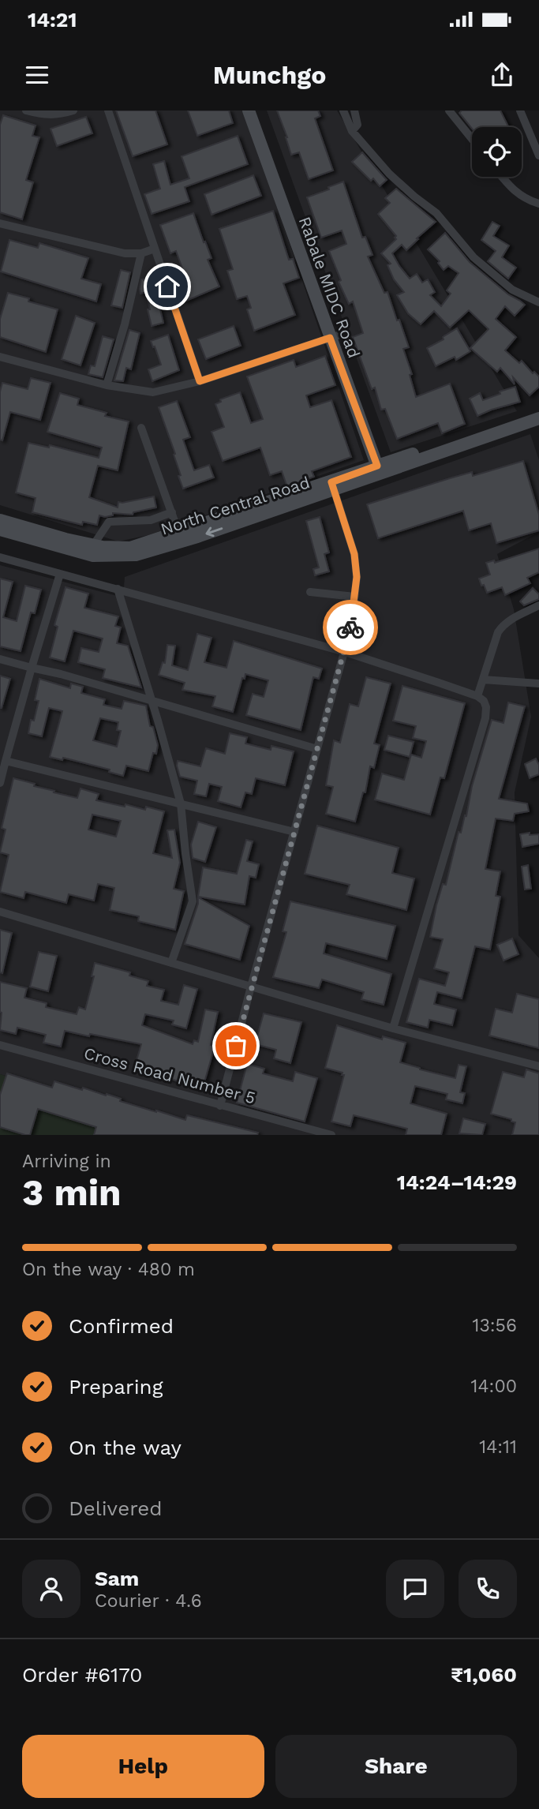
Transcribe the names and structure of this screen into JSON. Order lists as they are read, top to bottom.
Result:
{
  "streets": {
    "main road": ["Rabale MIDC Road", "North Central Road"],
    "street": ["Cross Road Number 5"]
  },
  "crossings": [
    ["Rabale MIDC Road", "North Central Road"]
  ],
  "page": {
    "status": "14:21",
    "header": "Munchgo",
    "heading": ["3 min", "Arriving in", "14:24–14:29"],
    "panel": [
      "Sam",
      "Courier · 4.6",
      "Order #6170",
      "₹1,060"
    ],
    "bar": "On the way · 480 m",
    "list": [
      ["Confirmed", "13:56"],
      ["Preparing", "14:00"],
      ["On the way", "14:11"],
      "Delivered"
    ],
    "buttons": ["Help", "Share"]
  }
}
